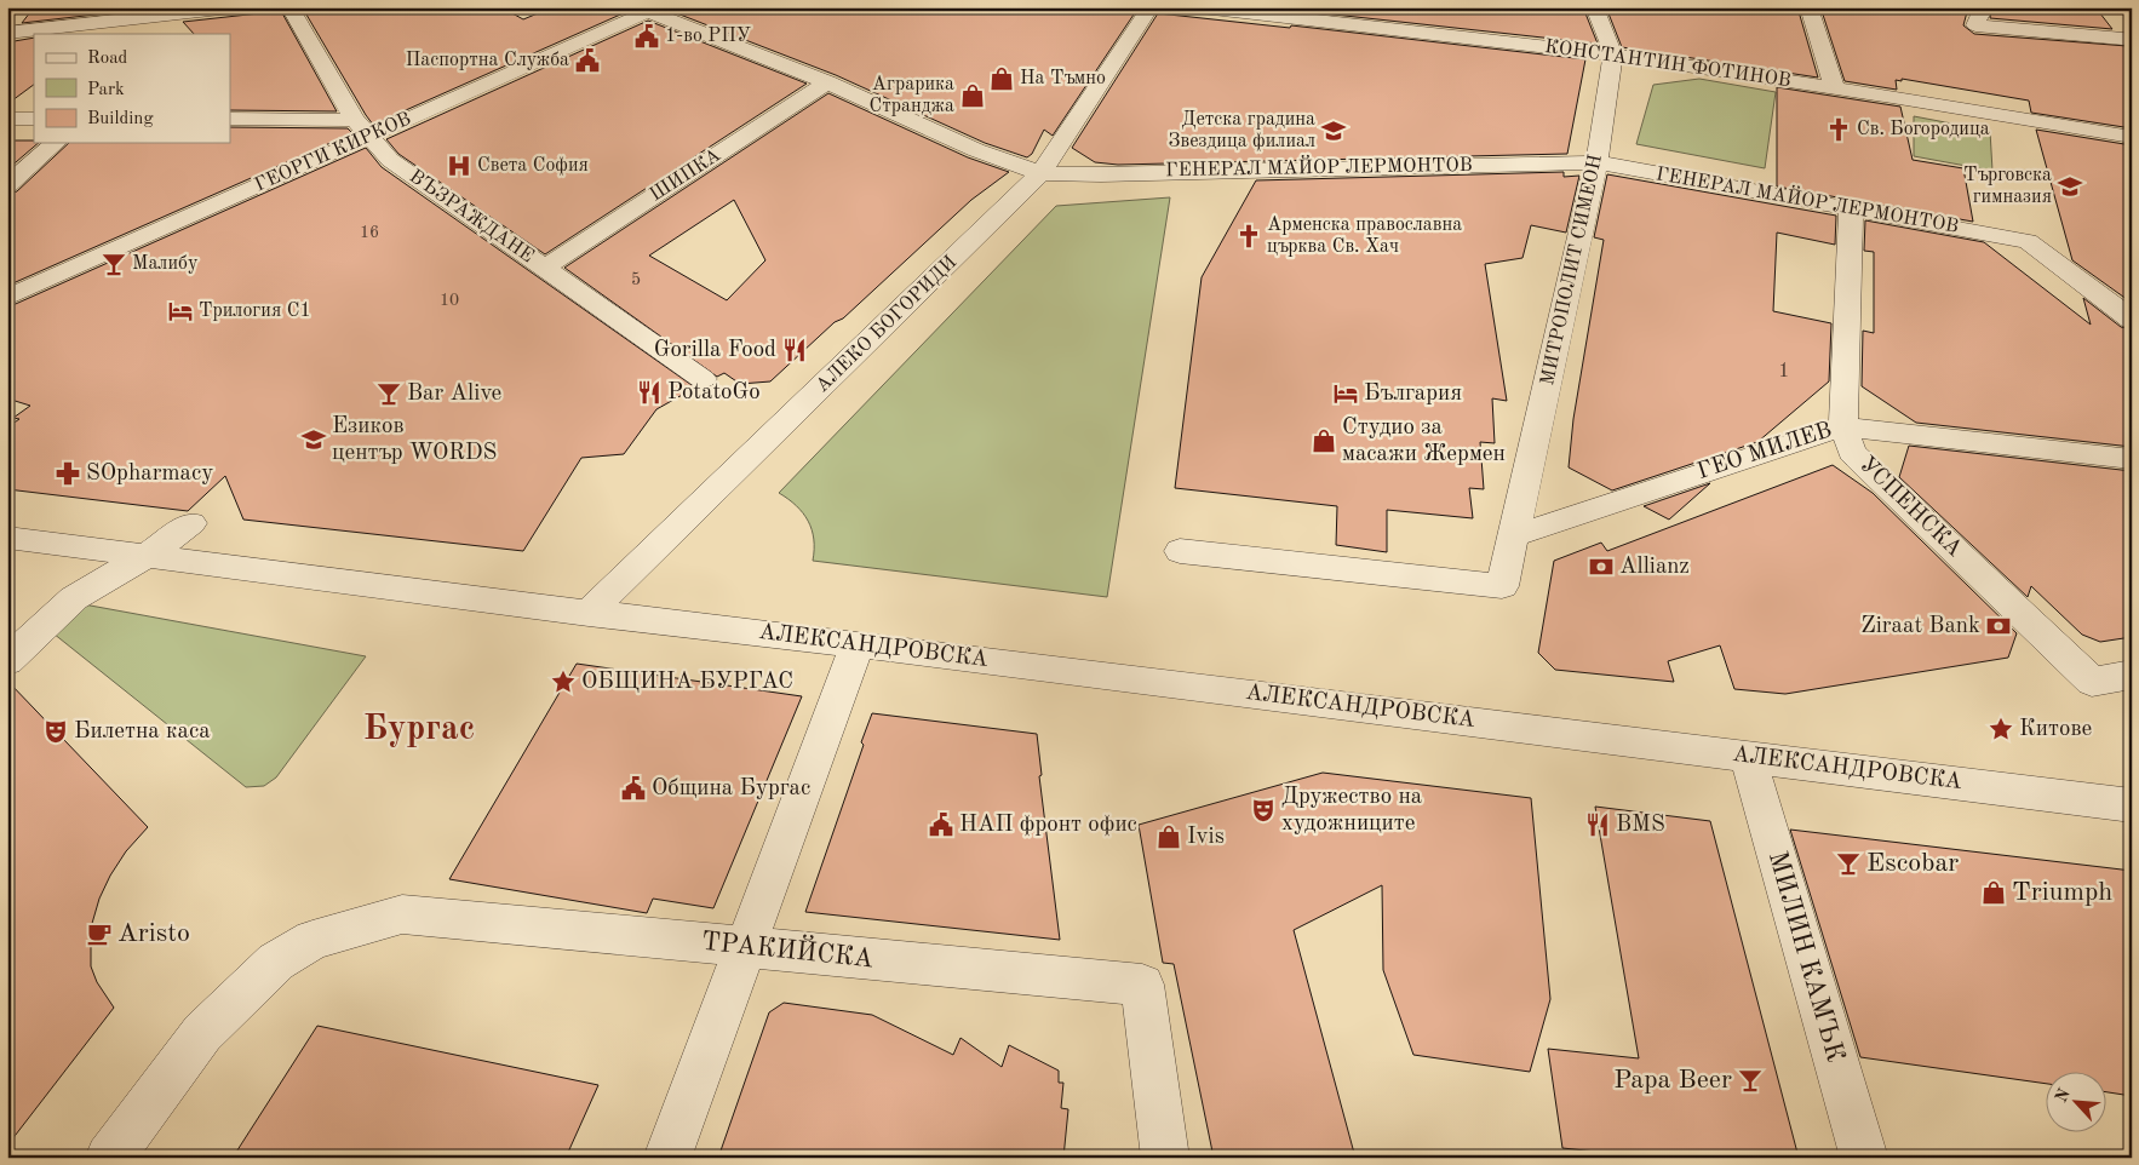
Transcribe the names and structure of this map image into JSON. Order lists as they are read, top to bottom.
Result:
{
  "streets": {
    "street": [
      "КОНСТАНТИН ФОТИНОВ",
      "ГЕОРГИ КИРКОВ",
      "ГЕНЕРАЛ МАЙОР ЛЕРМОНТОВ",
      "ШИПКА",
      "ВЪЗРАЖДАНЕ",
      "МИТРОПОЛИТ СИМЕОН",
      "АЛЕКО БОГОРИДИ",
      "ГЕО МИЛЕВ",
      "УСПЕНСКА",
      "АЛЕКСАНДРОВСКА",
      "ТРАКИЙСКА",
      "МИЛИН КАМЪК"
    ]
  },
  "crossings": [
    ["КОНСТАНТИН ФОТИНОВ", "МИТРОПОЛИТ СИМЕОН"],
    ["ГЕОРГИ КИРКОВ", "ГЕНЕРАЛ МАЙОР ЛЕРМОНТОВ"],
    ["ГЕОРГИ КИРКОВ", "ВЪЗРАЖДАНЕ"],
    ["ГЕНЕРАЛ МАЙОР ЛЕРМОНТОВ", "ШИПКА"],
    ["ГЕНЕРАЛ МАЙОР ЛЕРМОНТОВ", "МИТРОПОЛИТ СИМЕОН"],
    ["ГЕНЕРАЛ МАЙОР ЛЕРМОНТОВ", "АЛЕКО БОГОРИДИ"],
    ["ГЕНЕРАЛ МАЙОР ЛЕРМОНТОВ", "УСПЕНСКА"],
    ["ШИПКА", "ВЪЗРАЖДАНЕ"],
    ["МИТРОПОЛИТ СИМЕОН", "ГЕО МИЛЕВ"],
    ["АЛЕКО БОГОРИДИ", "АЛЕКСАНДРОВСКА"],
    ["ГЕО МИЛЕВ", "УСПЕНСКА"],
    ["АЛЕКСАНДРОВСКА", "МИЛИН КАМЪК"]
  ],
  "districts": ["Бургас"],
  "places": {
    "public building": [
      "1-во РПУ",
      "Паспортна Служба",
      "Община Бургас",
      "НАП фронт офис"
    ],
    "shop": [
      "На Тъмно",
      "Аграрика Странджа",
      "Студио за масажи Жермен",
      "Ivis",
      "Triumph"
    ],
    "church": ["Св. Богородица", "Арменска православна църква Св. Хач"],
    "school or university": ["Детска градина Звездица филиал", "Търговска гимназия", "Езиков център WORDS"],
    "hospital": ["Света София"],
    "bar": [
      "Малибу",
      "Bar Alive",
      "Escobar",
      "Papa Beer"
    ],
    "hotel": ["Трилогия С1", "България"],
    "restaurant": ["Gorilla Food", "PotatoGo", "BMS"],
    "pharmacy": ["SOpharmacy"],
    "bank": ["Allianz", "Ziraat Bank"],
    "place": ["ОБЩИНА БУРГАС", "Китове"],
    "theatre": ["Билетна каса", "Дружество на художниците"],
    "cafe": ["Aristo"]
  },
  "house_numbers": [
    "16",
    "5",
    "10",
    "1"
  ],
  "legend": ["Road", "Park", "Building"],
  "north": "top left"
}
